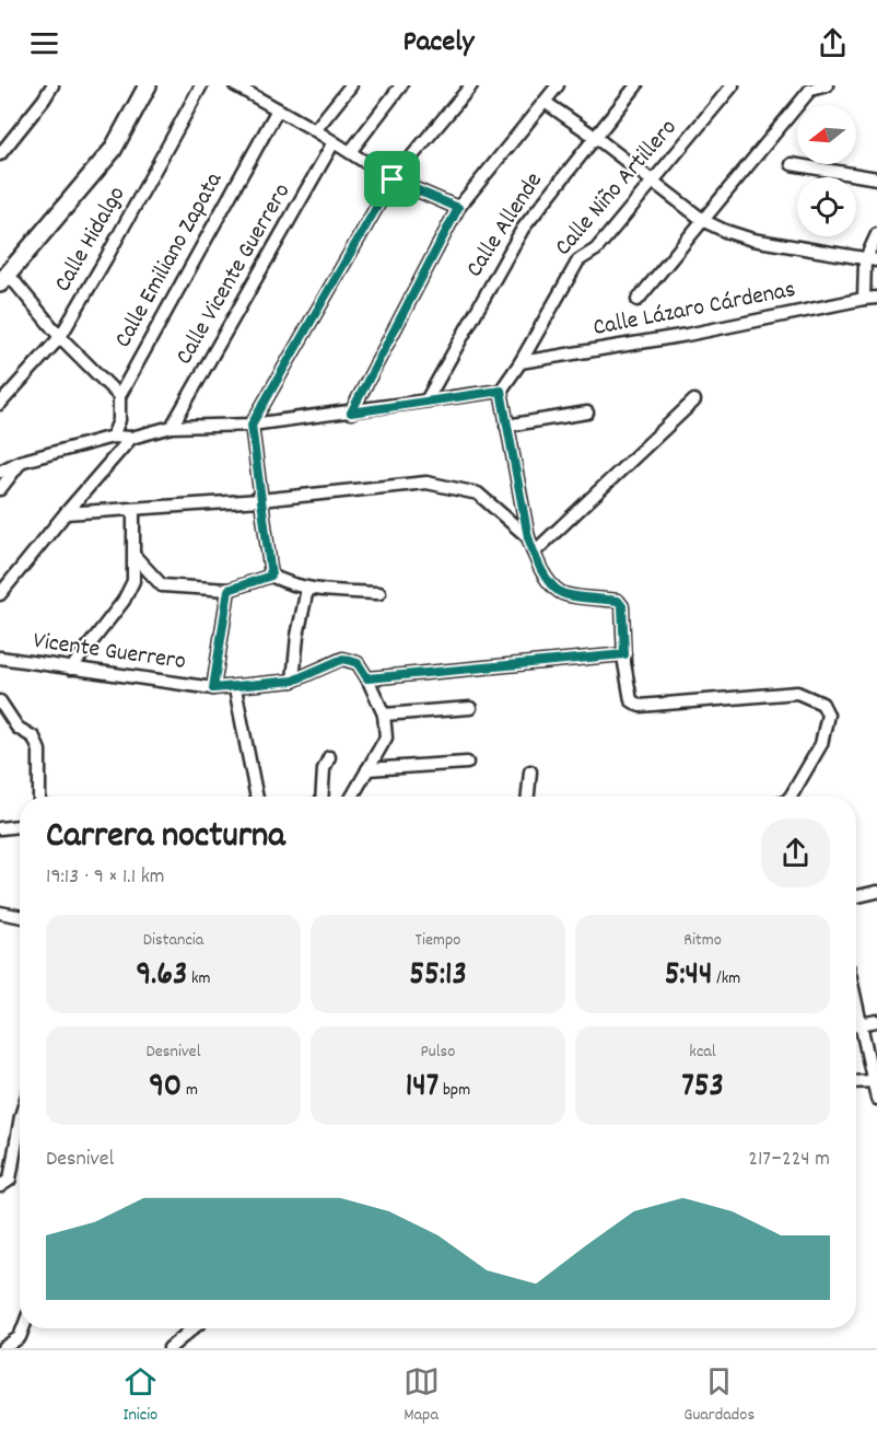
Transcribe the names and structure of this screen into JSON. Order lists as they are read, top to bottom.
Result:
{
  "streets": {
    "street": [
      "Calle Niño Artillero",
      "Calle Allende",
      "Calle Hidalgo",
      "Calle Emiliano Zapata",
      "Calle Vicente Guerrero",
      "Calle Lázaro Cárdenas",
      "Vicente Guerrero"
    ]
  },
  "crossings": [
    ["Calle Niño Artillero", "Calle Lázaro Cárdenas"]
  ],
  "north": "left",
  "page": {
    "header": "Pacely",
    "heading": ["Carrera nocturna", "19:13 · 9 × 1.1 km"],
    "stats": [
      ["Distancia", "9.63 km"],
      ["Tiempo", "55:13"],
      ["Ritmo", "5:44 /km"],
      ["Desnivel", "90 m"],
      ["Pulso", "147 bpm"],
      ["kcal", "753"]
    ],
    "chart": ["Desnivel", "217–224 m"],
    "tabs": ["Inicio", "Mapa", "Guardados"]
  }
}
